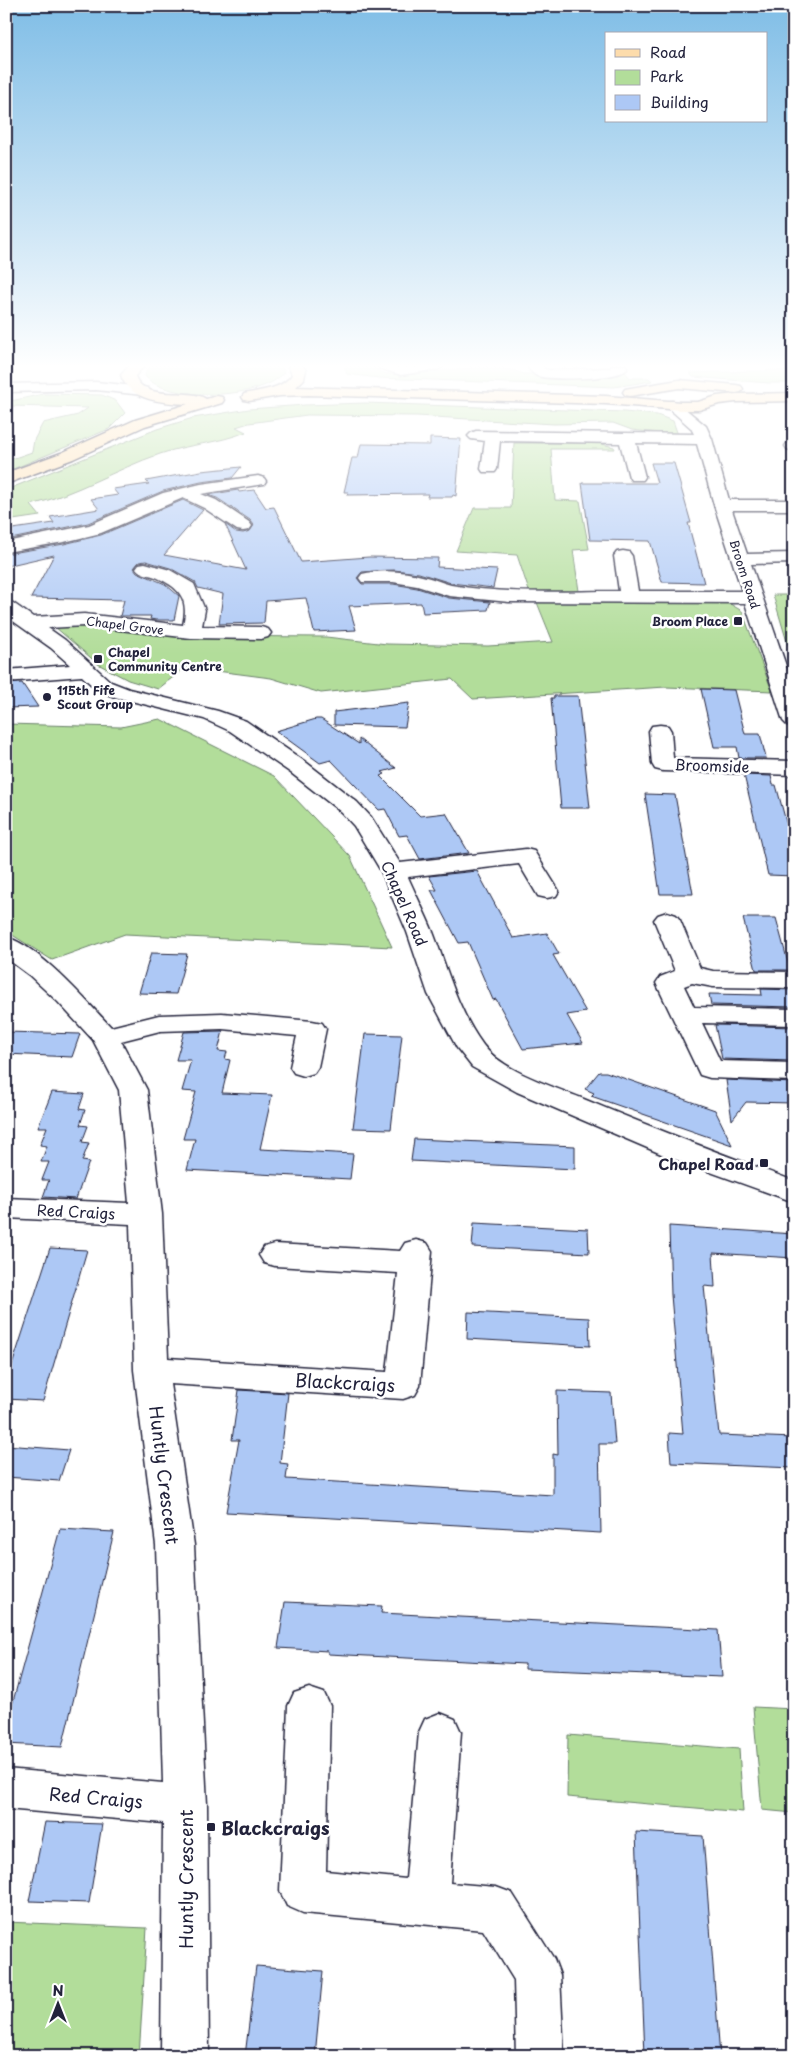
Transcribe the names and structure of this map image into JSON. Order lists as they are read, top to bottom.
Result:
{
  "streets": {
    "street": [
      "Broom Road",
      "Chapel Grove",
      "Broomside",
      "Chapel Road",
      "Red Craigs",
      "Blackcraigs",
      "Huntly Crescent"
    ]
  },
  "crossings": [
    ["Chapel Grove", "Chapel Road"],
    ["Red Craigs", "Huntly Crescent"],
    ["Blackcraigs", "Huntly Crescent"]
  ],
  "places": {
    "transit": [
      "Broom Place",
      "Chapel Community Centre",
      "Chapel Road",
      "Blackcraigs"
    ],
    "other": ["115th Fife Scout Group"]
  },
  "legend": ["Road", "Park", "Building"],
  "north": "top"
}
